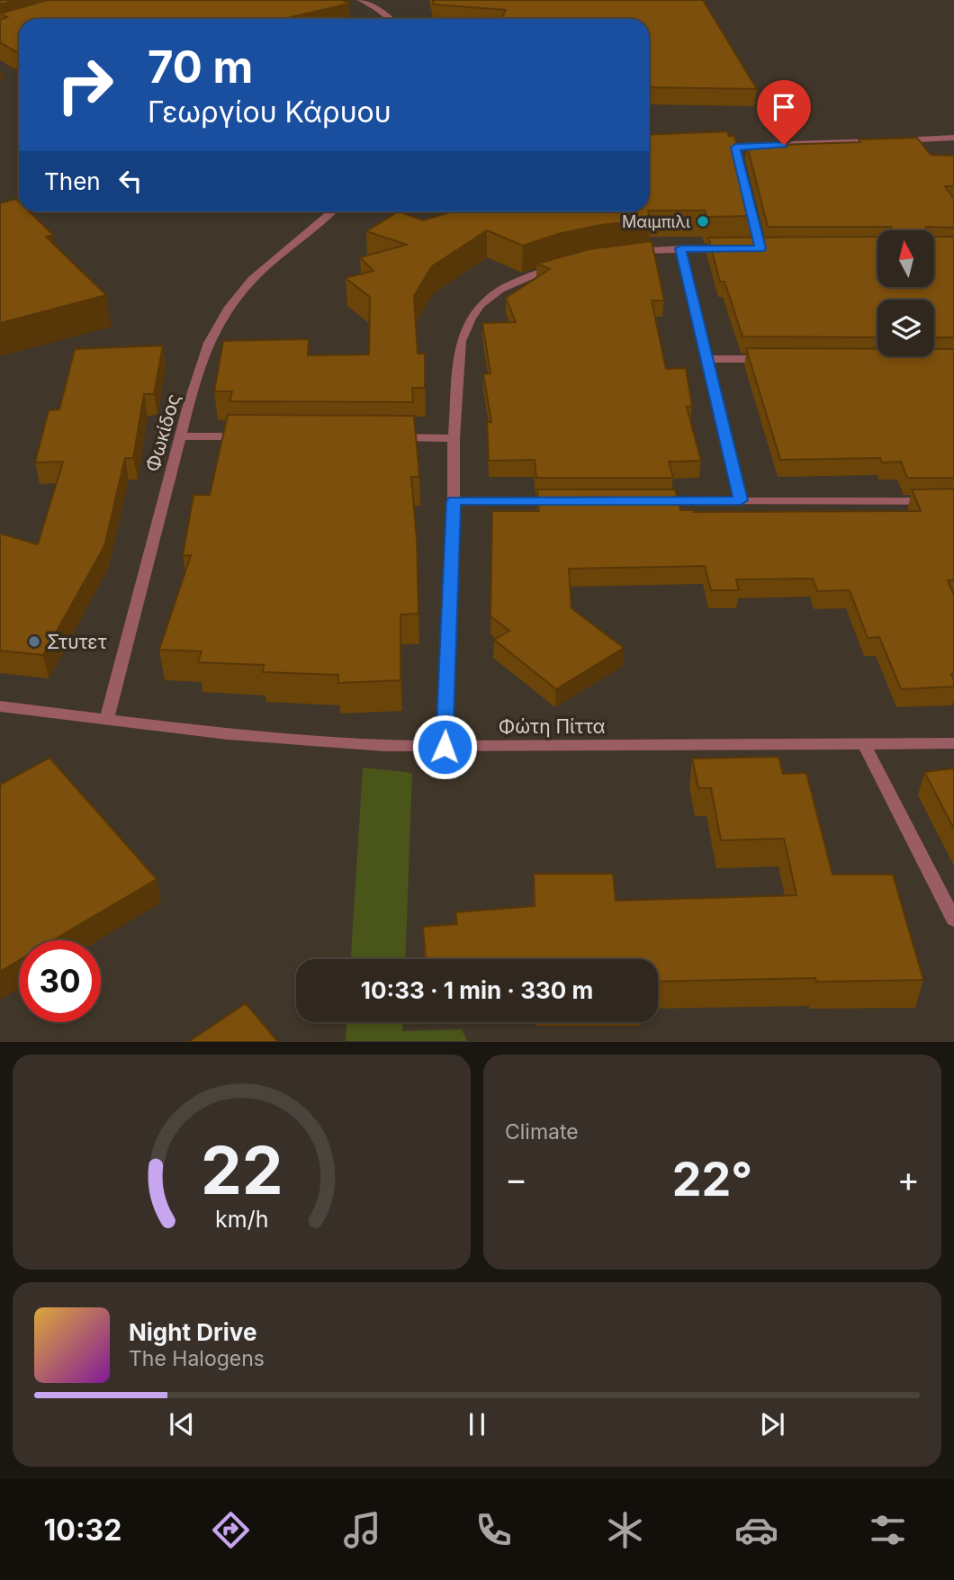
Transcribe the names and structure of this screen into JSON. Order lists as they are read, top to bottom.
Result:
{
  "streets": {
    "street": ["Φωκίδος", "Φώτη Πίττα"]
  },
  "crossings": [
    ["Φωκίδος", "Φώτη Πίττα"]
  ],
  "places": ["Μαιμπιλι", "Στυτετ"],
  "north": "top",
  "page": {
    "turn": ["70 m", "Γεωργίου Κάρυου"],
    "then": "Then",
    "limit": "30",
    "trip": "10:33 · 1 min · 330 m",
    "tile": "Climate",
    "heat": ["−", "22°", "+"],
    "song": ["Night Drive", "The Halogens"],
    "tabs": "10:32",
    "gauge": ["22", "km/h"]
  }
}
